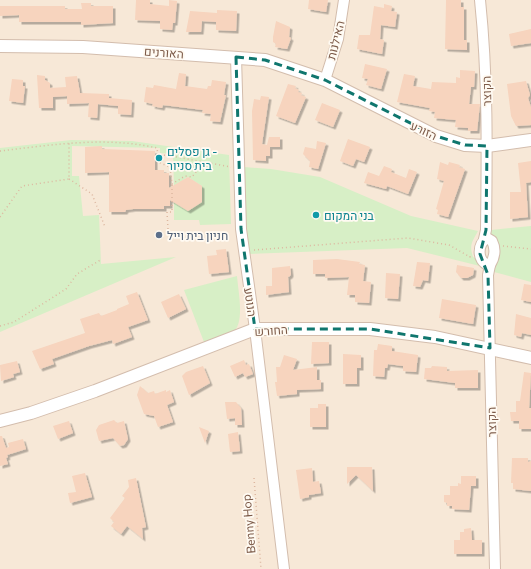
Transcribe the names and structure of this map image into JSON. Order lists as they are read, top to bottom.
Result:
{
  "streets": {
    "street": [
      "האילנות",
      "האורנים",
      "הקוצר",
      "הזורע",
      "הנוטע",
      "החורש"
    ],
    "path": ["Benny Hop"]
  },
  "crossings": [
    ["האילנות", "האורנים"],
    ["האילנות", "הזורע"],
    ["האורנים", "הזורע"],
    ["האורנים", "הנוטע"],
    ["הקוצר", "הזורע"],
    ["הקוצר", "החורש"],
    ["הנוטע", "החורש"]
  ],
  "places": ["גן פסלים - בית סניור", "בני המקום", "חניון בית וייל"]
}
